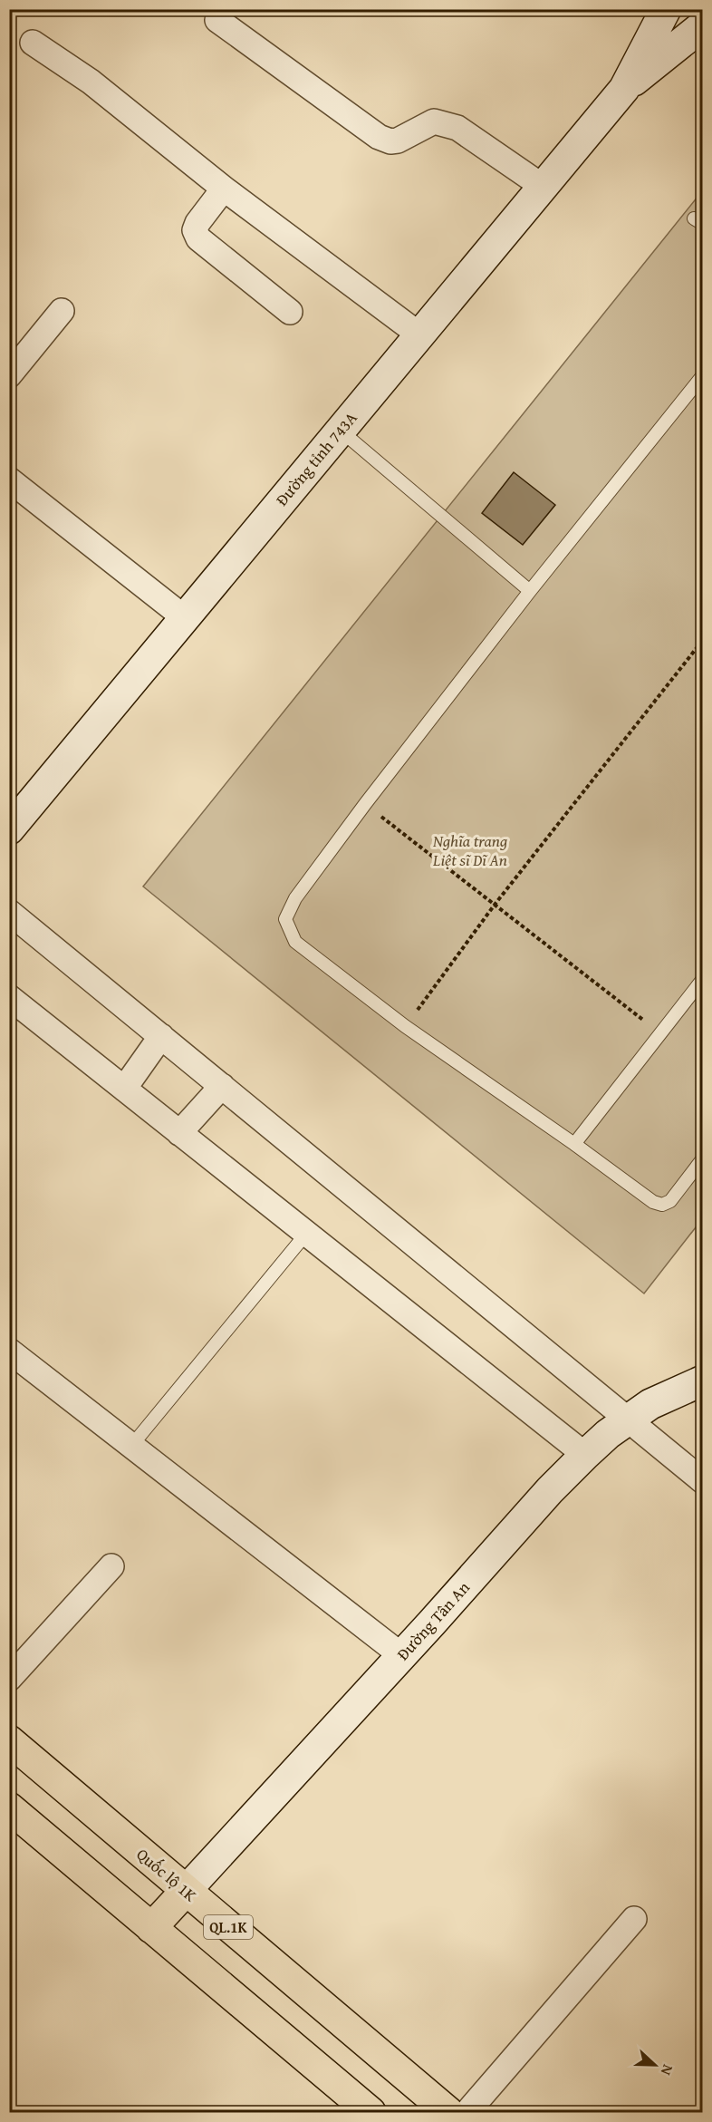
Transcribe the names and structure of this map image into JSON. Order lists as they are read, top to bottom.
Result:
{
  "streets": {
    "main road": [
      "Đường tỉnh 743A",
      "Đường Tân An",
      "Quốc lộ 1K",
      "QL.1K"
    ]
  },
  "crossings": [
    ["Đường Tân An", "Quốc lộ 1K"]
  ],
  "parks": ["Nghĩa trang Liệt sĩ Dĩ An"],
  "north": "right"
}
